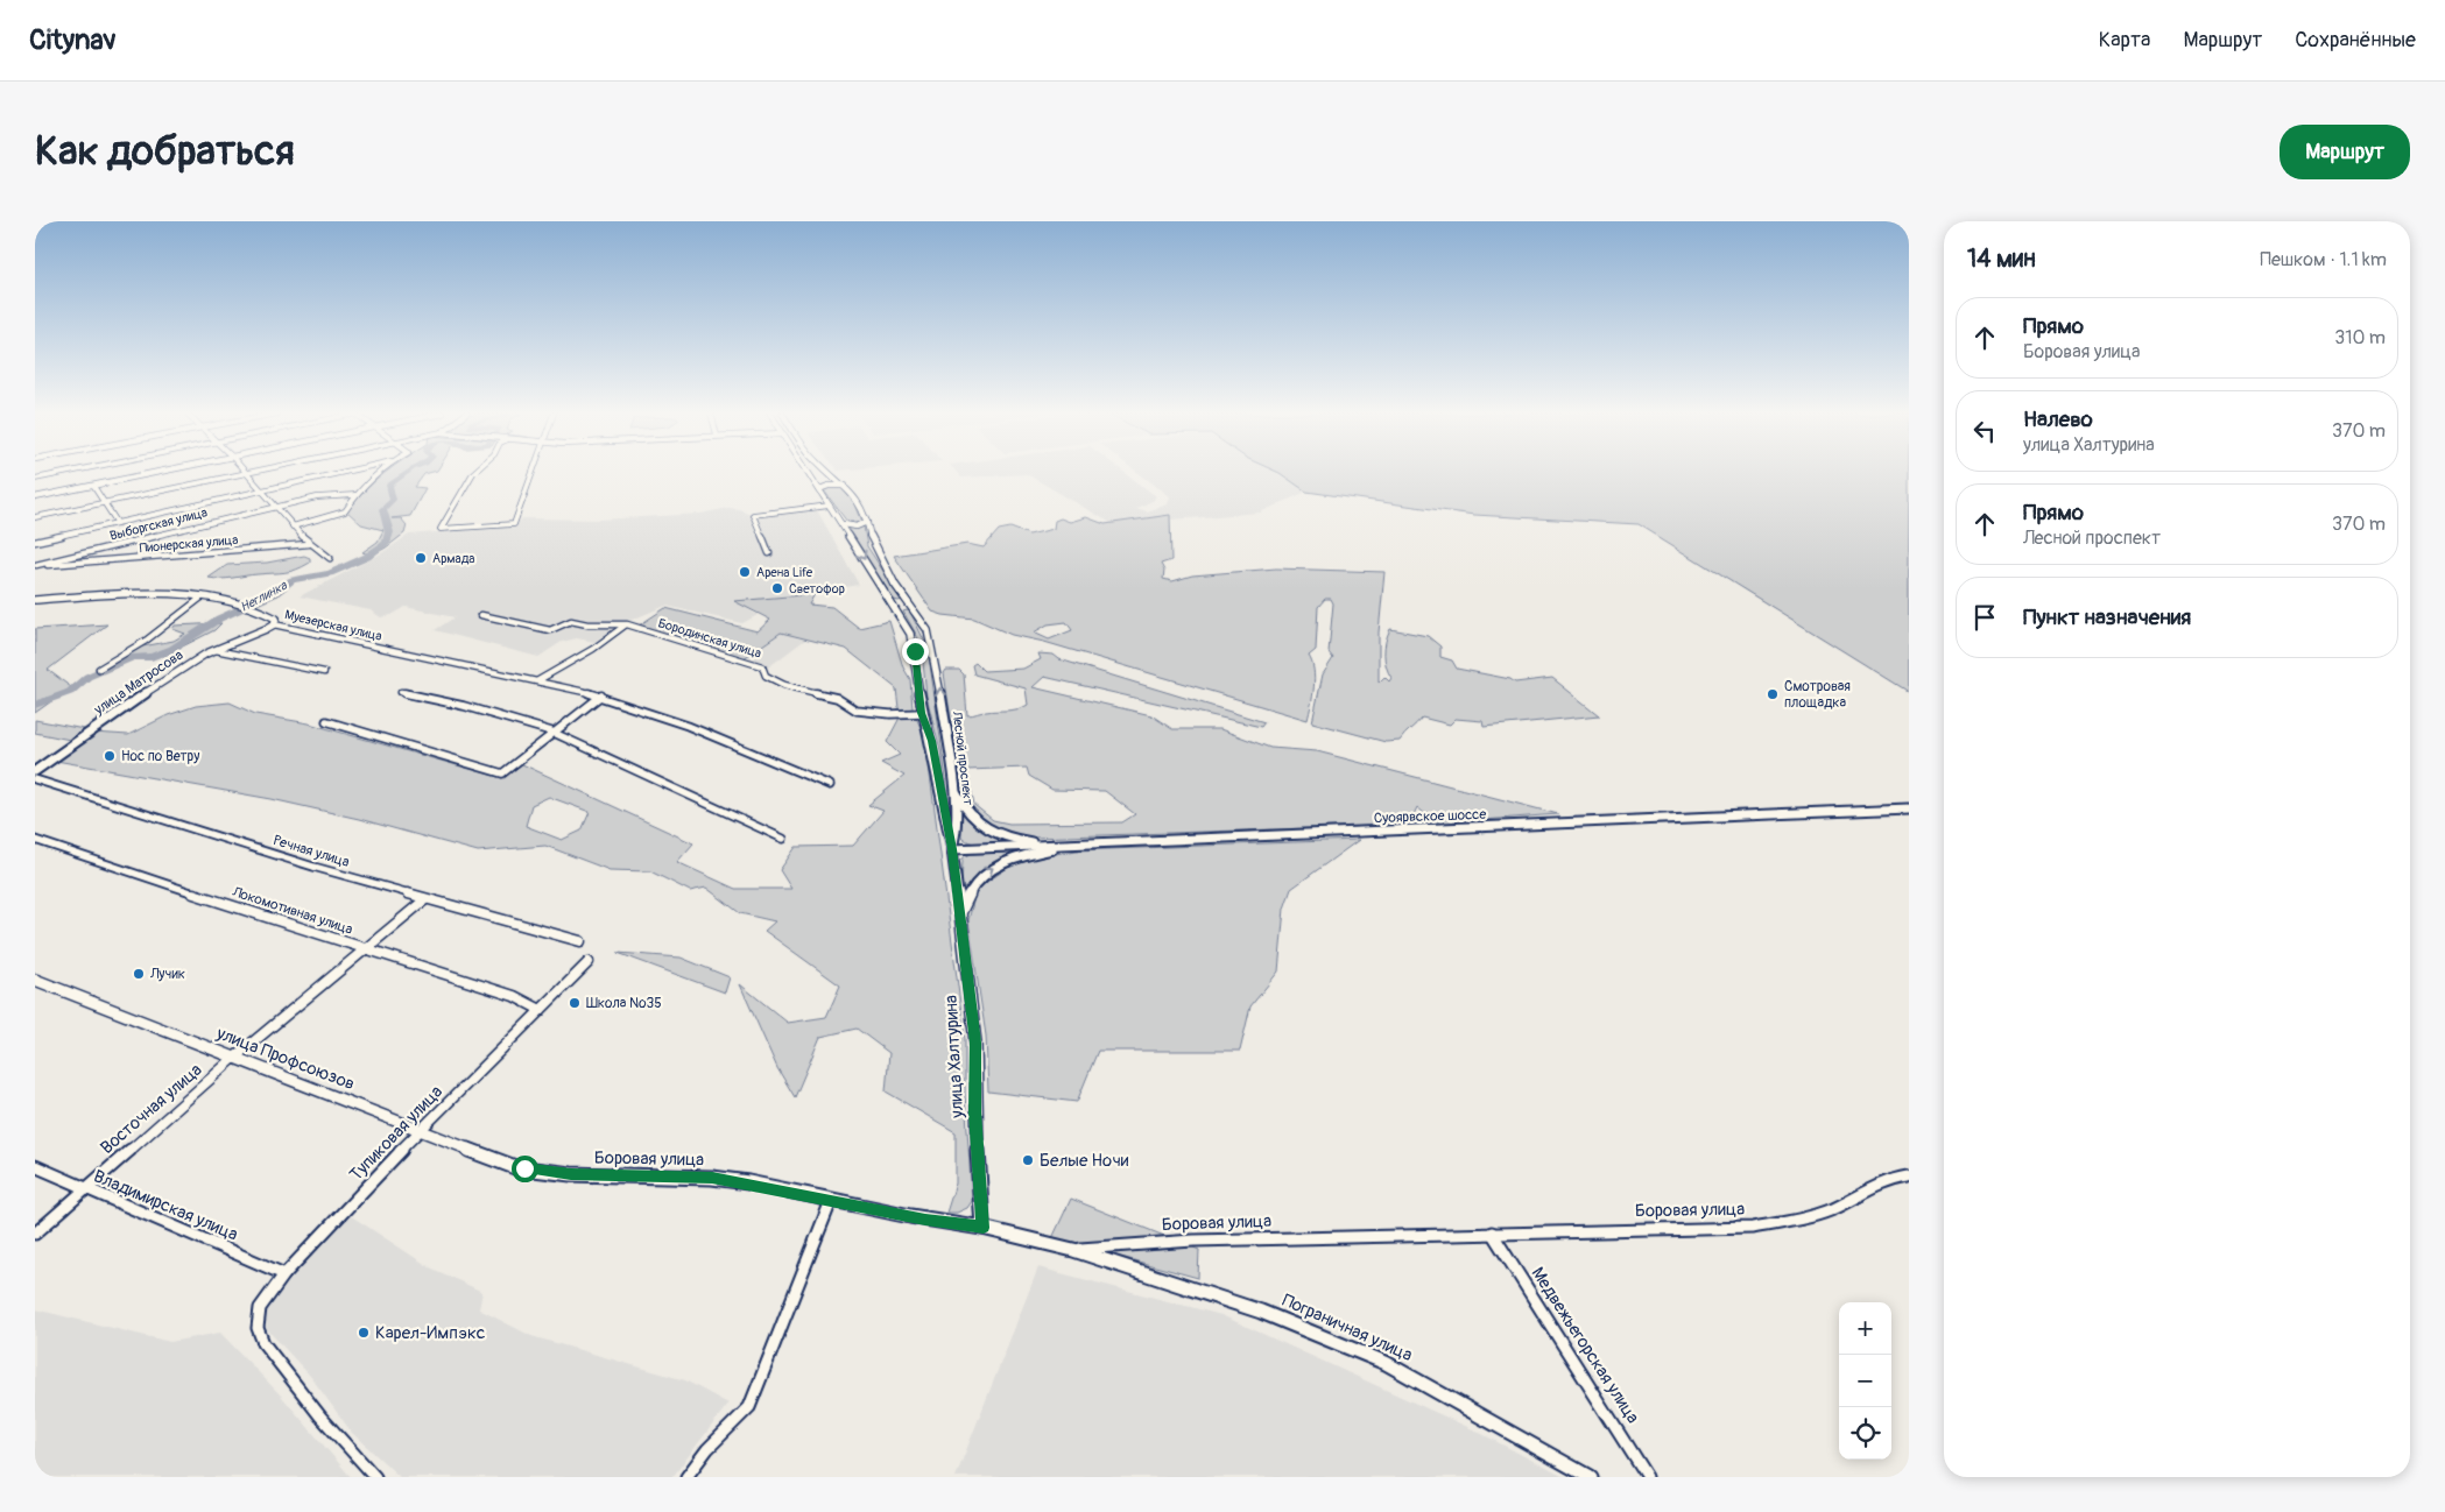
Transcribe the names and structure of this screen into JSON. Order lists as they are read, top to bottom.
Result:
{
  "streets": {
    "main road": [
      "Муезерская улица",
      "улица Матросова",
      "Лесной проспект",
      "Суоярвское шоссе",
      "улица Халтурина",
      "улица Профсоюзов",
      "Боровая улица",
      "Пограничная улица"
    ],
    "street": [
      "Выборгская улица",
      "Пионерская улица",
      "Бородинская улица",
      "Речная улица",
      "Локомотивная улица",
      "Восточная улица",
      "Тупиковая улица",
      "Владимирская улица",
      "Медвежьегорская улица"
    ]
  },
  "crossings": [
    ["Выборгская улица", "Пионерская улица"],
    ["Муезерская улица", "улица Матросова"],
    ["Бородинская улица", "Лесной проспект"],
    ["Лесной проспект", "Суоярвское шоссе"],
    ["Лесной проспект", "улица Халтурина"],
    ["Суоярвское шоссе", "улица Халтурина"],
    ["Речная улица", "Восточная улица"],
    ["Локомотивная улица", "Восточная улица"],
    ["Локомотивная улица", "Тупиковая улица"],
    ["улица Халтурина", "Боровая улица"],
    ["улица Профсоюзов", "Восточная улица"],
    ["улица Профсоюзов", "Тупиковая улица"],
    ["улица Профсоюзов", "Боровая улица"],
    ["Восточная улица", "Владимирская улица"],
    ["Тупиковая улица", "Владимирская улица"],
    ["Боровая улица", "Пограничная улица"],
    ["Боровая улица", "Медвежьегорская улица"]
  ],
  "water": ["Неглинка"],
  "places": [
    "Армада",
    "Арена Life",
    "Светофор",
    "Смотровая площадка",
    "Нос по Ветру",
    "Лучик",
    "Школа №35",
    "Белые Ночи",
    "Карел-Импэкс"
  ],
  "page": {
    "header": "Citynav",
    "nav": ["Карта", "Маршрут", "Сохранённые"],
    "buttons": "Маршрут",
    "title": "Как добраться",
    "heading": ["14 мин", "Пешком · 1.1 km"],
    "list": [
      ["Прямо", "Боровая улица", "310 m"],
      ["Налево", "улица Халтурина", "370 m"],
      ["Прямо", "Лесной проспект", "370 m"],
      "Пункт назначения"
    ],
    "map_buttons": ["+", "−"]
  }
}
